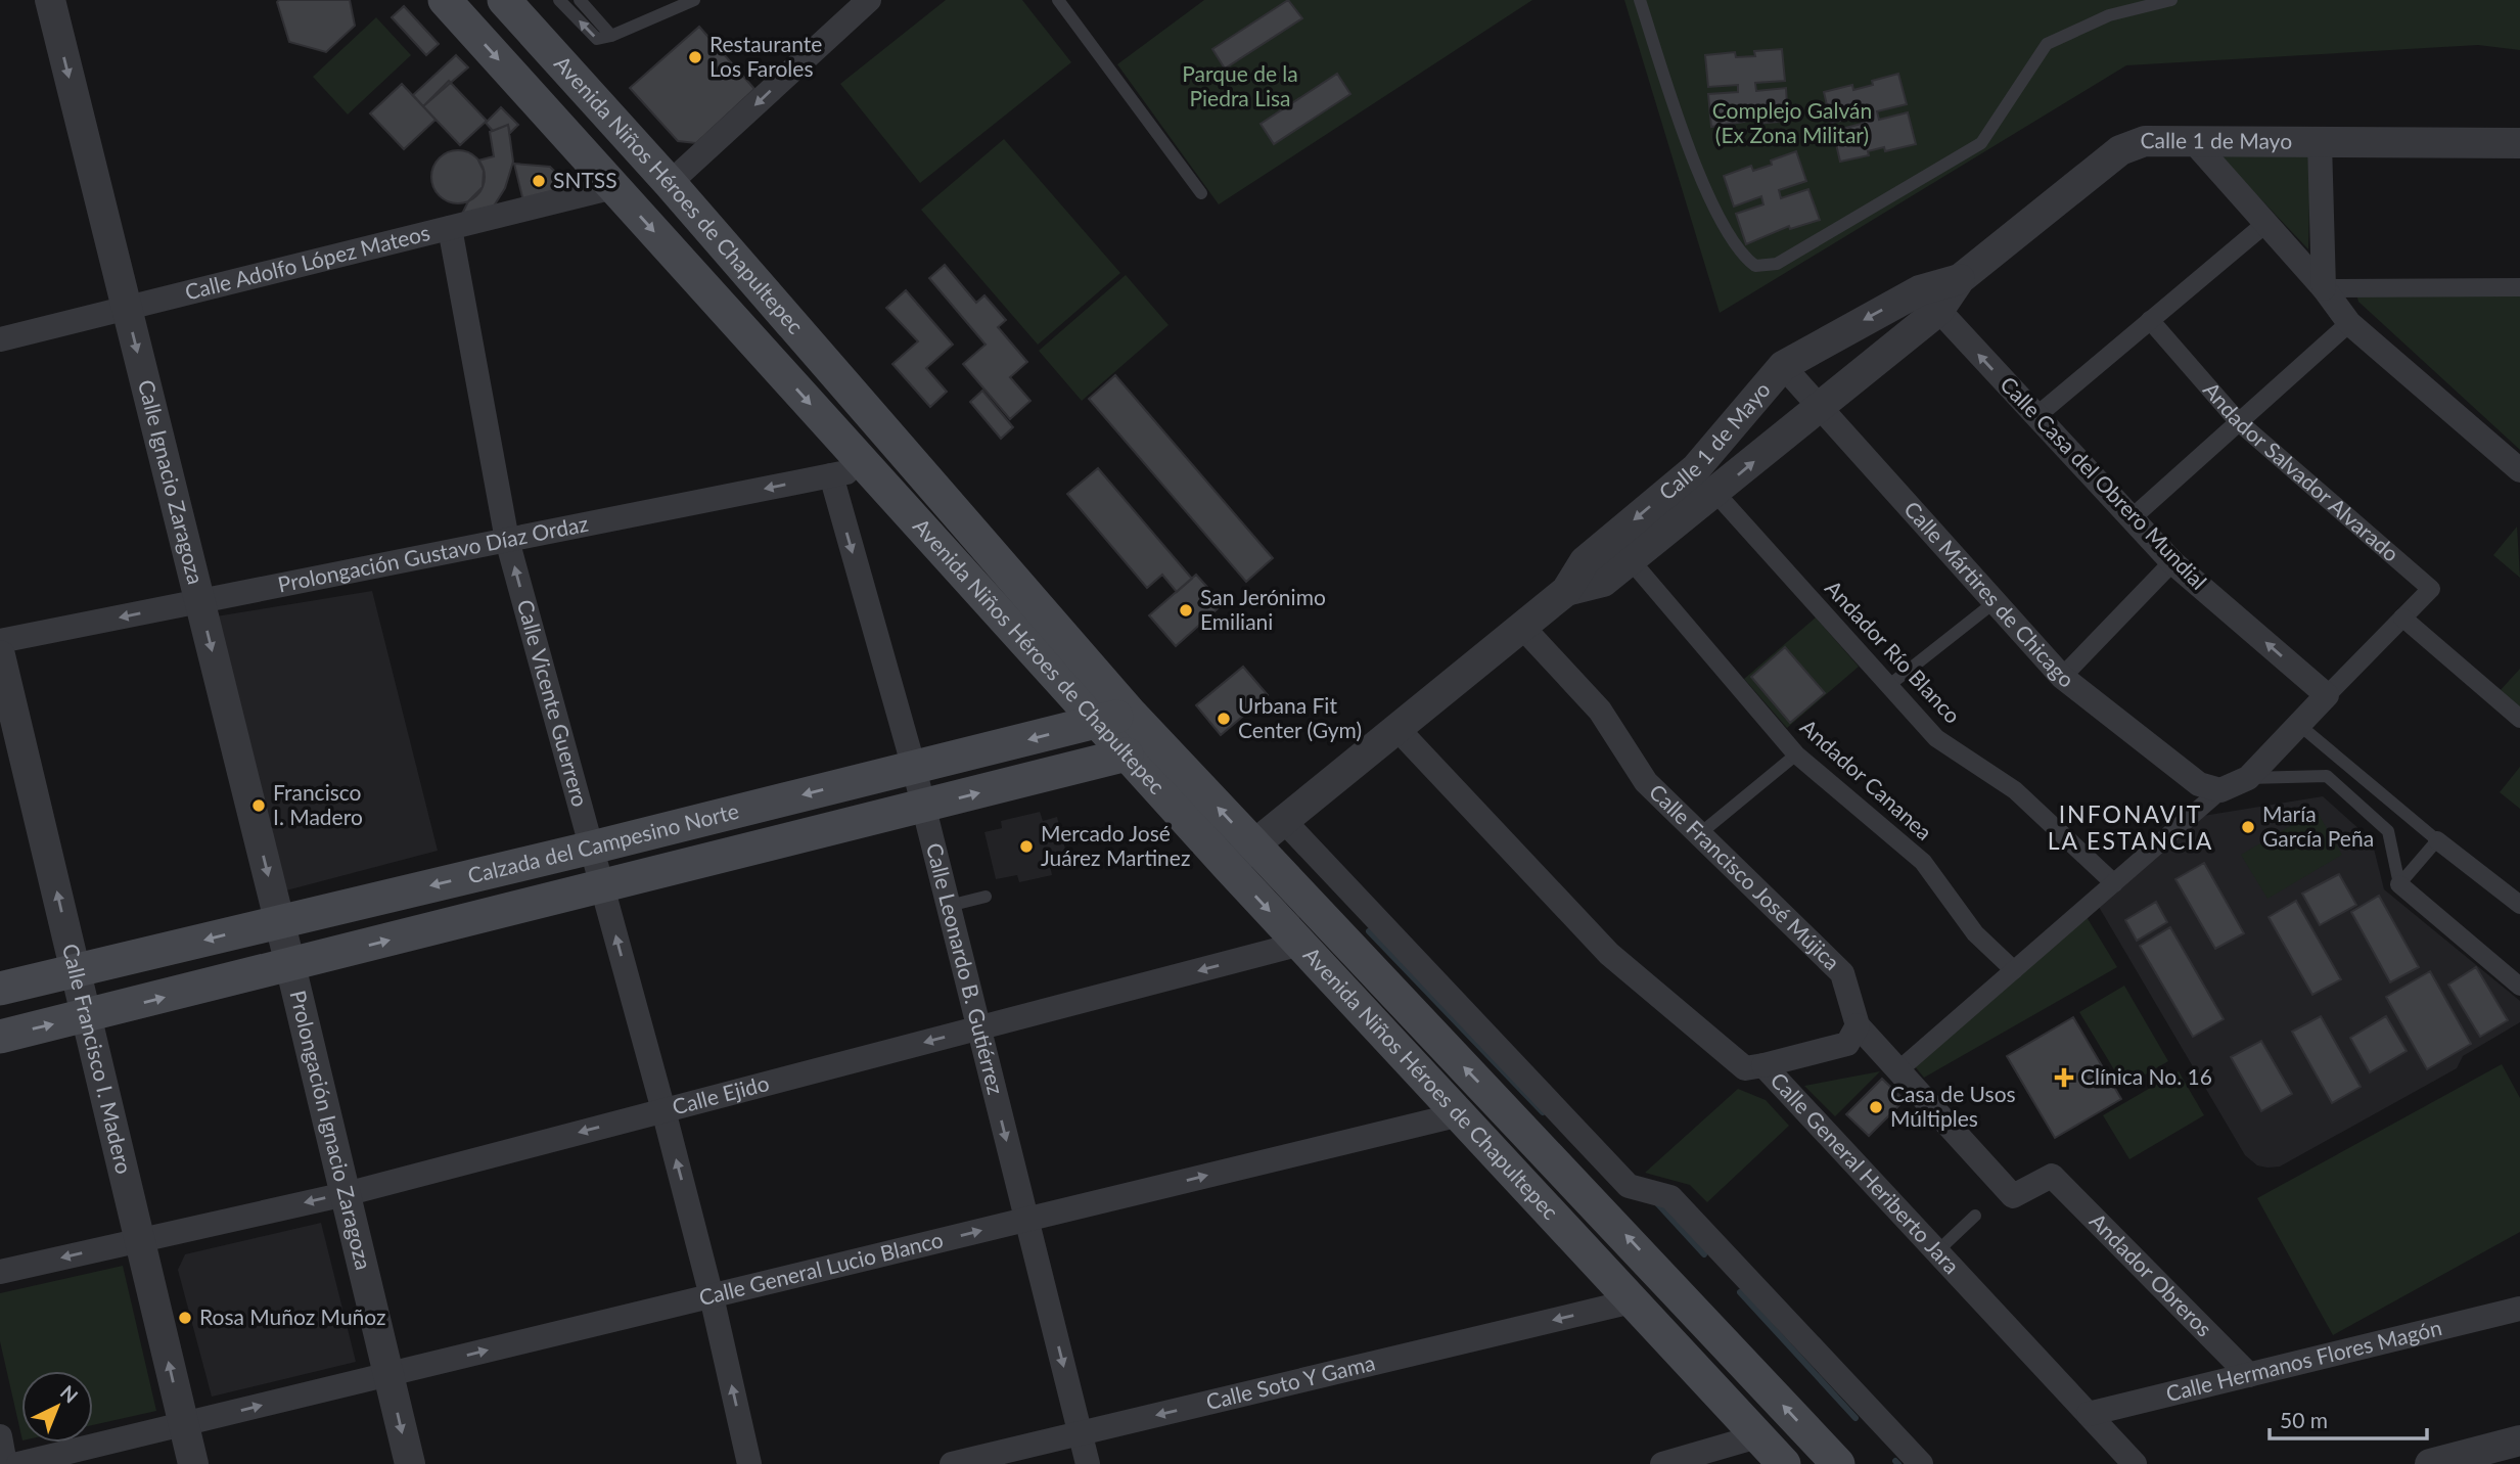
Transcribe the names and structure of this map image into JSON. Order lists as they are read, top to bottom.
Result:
{
  "streets": {
    "main road": ["Avenida Niños Héroes de Chapultepec", "Calzada del Campesino Norte"],
    "street": [
      "Calle 1 de Mayo",
      "Calle Adolfo López Mateos",
      "Andador Salvador Alvarado",
      "Calle Ignacio Zaragoza",
      "Calle Casa del Obrero Mundial",
      "Prolongación Gustavo Díaz Ordaz",
      "Calle Mártires de Chicago",
      "Andador Río Blanco",
      "Calle Vicente Guerrero",
      "Andador Cananea",
      "Calle Francisco José Mújica",
      "Calle Leonardo B. Gutiérrez",
      "Calle Francisco I. Madero",
      "Calle Ejido",
      "Prolongación Ignacio Zaragoza",
      "Calle General Heriberto Jara",
      "Calle General Lucio Blanco",
      "Andador Obreros",
      "Calle Hermanos Flores Magón",
      "Calle Soto Y Gama"
    ]
  },
  "crossings": [
    ["Calle 1 de Mayo", "Avenida Niños Héroes de Chapultepec"],
    ["Calle 1 de Mayo", "Calle Casa del Obrero Mundial"],
    ["Calle 1 de Mayo", "Calle Mártires de Chicago"],
    ["Calle 1 de Mayo", "Andador Río Blanco"],
    ["Calle 1 de Mayo", "Andador Cananea"],
    ["Calle 1 de Mayo", "Calle Francisco José Mújica"],
    ["Calle 1 de Mayo", "Calle General Heriberto Jara"],
    ["Avenida Niños Héroes de Chapultepec", "Calle Adolfo López Mateos"],
    ["Avenida Niños Héroes de Chapultepec", "Prolongación Gustavo Díaz Ordaz"],
    ["Avenida Niños Héroes de Chapultepec", "Calzada del Campesino Norte"],
    ["Avenida Niños Héroes de Chapultepec", "Calle Ejido"],
    ["Avenida Niños Héroes de Chapultepec", "Calle General Lucio Blanco"],
    ["Avenida Niños Héroes de Chapultepec", "Calle Soto Y Gama"],
    ["Calle Adolfo López Mateos", "Calle Ignacio Zaragoza"],
    ["Calle Adolfo López Mateos", "Calle Vicente Guerrero"],
    ["Andador Salvador Alvarado", "Calle Casa del Obrero Mundial"],
    ["Andador Salvador Alvarado", "Calle Mártires de Chicago"],
    ["Calle Ignacio Zaragoza", "Prolongación Gustavo Díaz Ordaz"],
    ["Calle Ignacio Zaragoza", "Calzada del Campesino Norte"],
    ["Calle Ignacio Zaragoza", "Prolongación Ignacio Zaragoza"],
    ["Prolongación Gustavo Díaz Ordaz", "Calle Vicente Guerrero"],
    ["Prolongación Gustavo Díaz Ordaz", "Calle Leonardo B. Gutiérrez"],
    ["Calle Vicente Guerrero", "Calzada del Campesino Norte"],
    ["Calle Vicente Guerrero", "Calle Ejido"],
    ["Calle Vicente Guerrero", "Calle General Lucio Blanco"],
    ["Calzada del Campesino Norte", "Calle Leonardo B. Gutiérrez"],
    ["Calzada del Campesino Norte", "Calle Francisco I. Madero"],
    ["Calzada del Campesino Norte", "Prolongación Ignacio Zaragoza"],
    ["Calle Francisco José Mújica", "Andador Obreros"],
    ["Calle Leonardo B. Gutiérrez", "Calle Ejido"],
    ["Calle Leonardo B. Gutiérrez", "Calle General Lucio Blanco"],
    ["Calle Leonardo B. Gutiérrez", "Calle Soto Y Gama"],
    ["Calle Francisco I. Madero", "Calle Ejido"],
    ["Calle Francisco I. Madero", "Calle General Lucio Blanco"],
    ["Calle Ejido", "Prolongación Ignacio Zaragoza"],
    ["Prolongación Ignacio Zaragoza", "Calle General Lucio Blanco"],
    ["Calle General Heriberto Jara", "Calle Hermanos Flores Magón"],
    ["Andador Obreros", "Calle Hermanos Flores Magón"]
  ],
  "one_way": [
    "Calle Ignacio Zaragoza",
    "Calle Casa del Obrero Mundial",
    "Prolongación Gustavo Díaz Ordaz",
    "Calle Vicente Guerrero",
    "Calle Leonardo B. Gutiérrez",
    "Calle Francisco I. Madero",
    "Calle Ejido",
    "Calle General Lucio Blanco",
    "Calle Soto Y Gama"
  ],
  "districts": ["INFONAVIT LA ESTANCIA"],
  "parks": ["Parque de la Piedra Lisa", "Complejo Galván (Ex Zona Militar)"],
  "places": {
    "other": [
      "Restaurante Los Faroles",
      "SNTSS",
      "San Jerónimo Emiliani",
      "Urbana Fit Center (Gym)",
      "Francisco I. Madero",
      "María García Peña",
      "Mercado José Juárez Martinez",
      "Casa de Usos Múltiples",
      "Rosa Muñoz Muñoz"
    ],
    "health": ["Clínica No. 16"]
  },
  "scale_bar": "50 m",
  "north": "top right"
}
